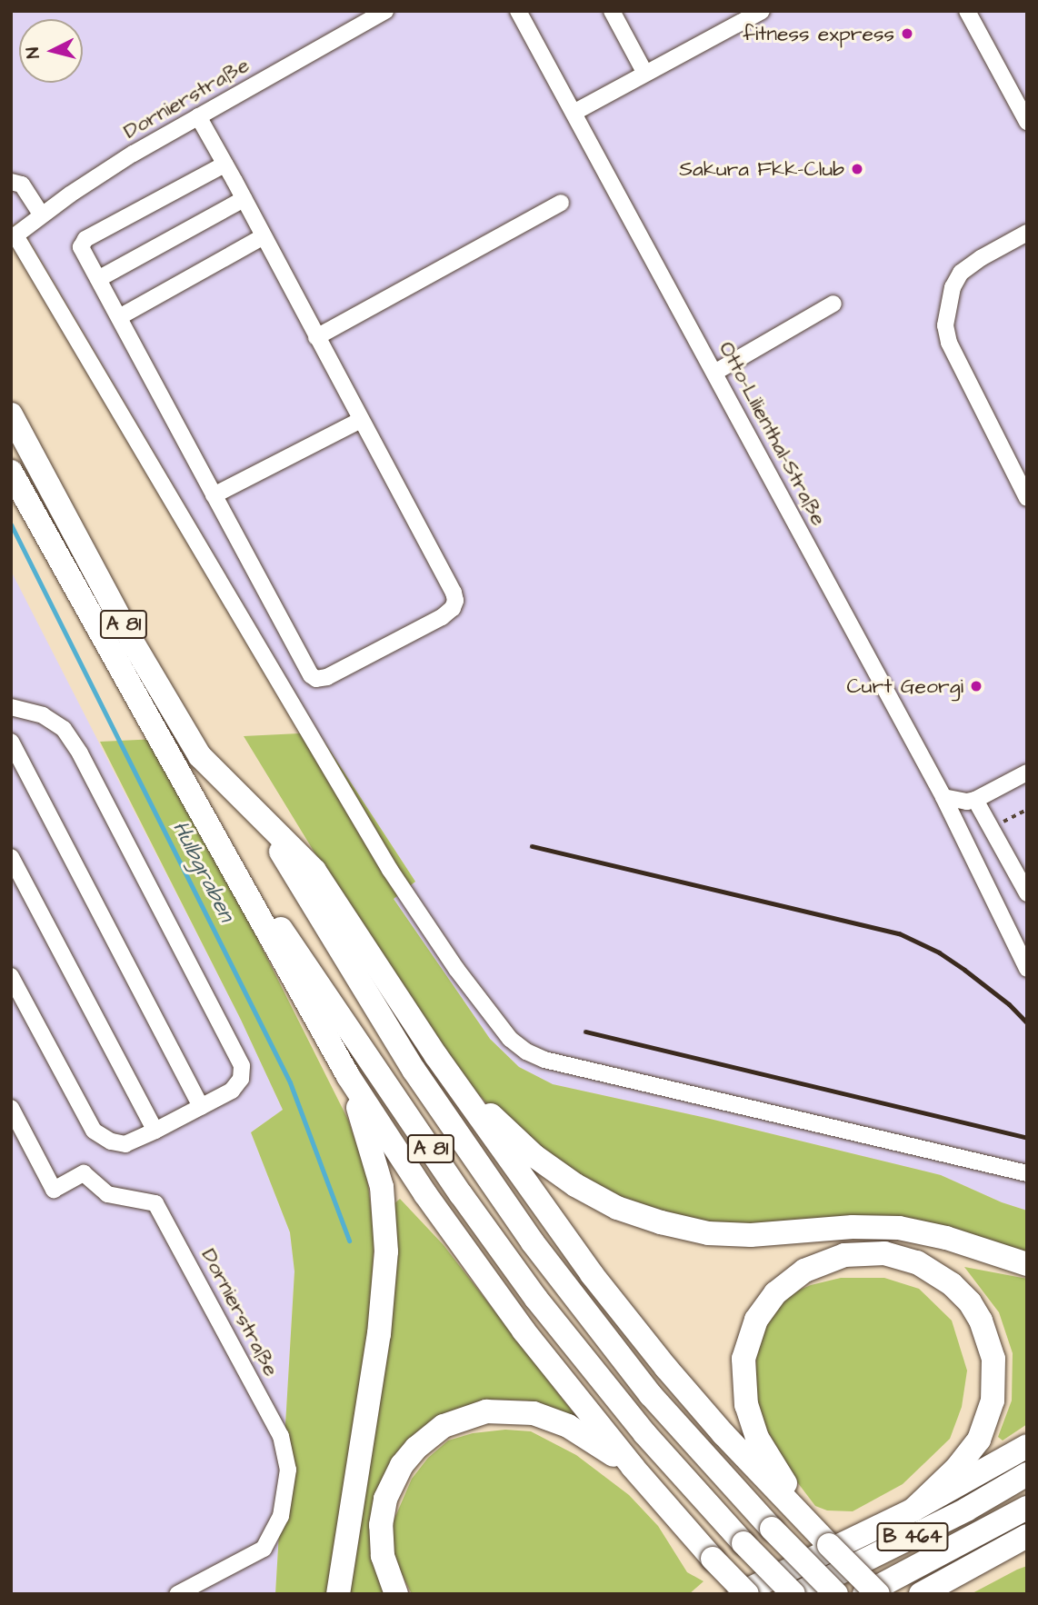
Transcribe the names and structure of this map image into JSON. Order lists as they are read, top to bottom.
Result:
{
  "streets": {
    "highway": ["A 81", "B 464"],
    "street": ["Dornierstraße", "Otto-Lilienthal-Straße"]
  },
  "crossings": [
    ["A 81", "B 464"]
  ],
  "water": ["Hulbgraben"],
  "places": ["fitness express", "Sakura Fkk-Club", "Curt Georgi"],
  "north": "left"
}
